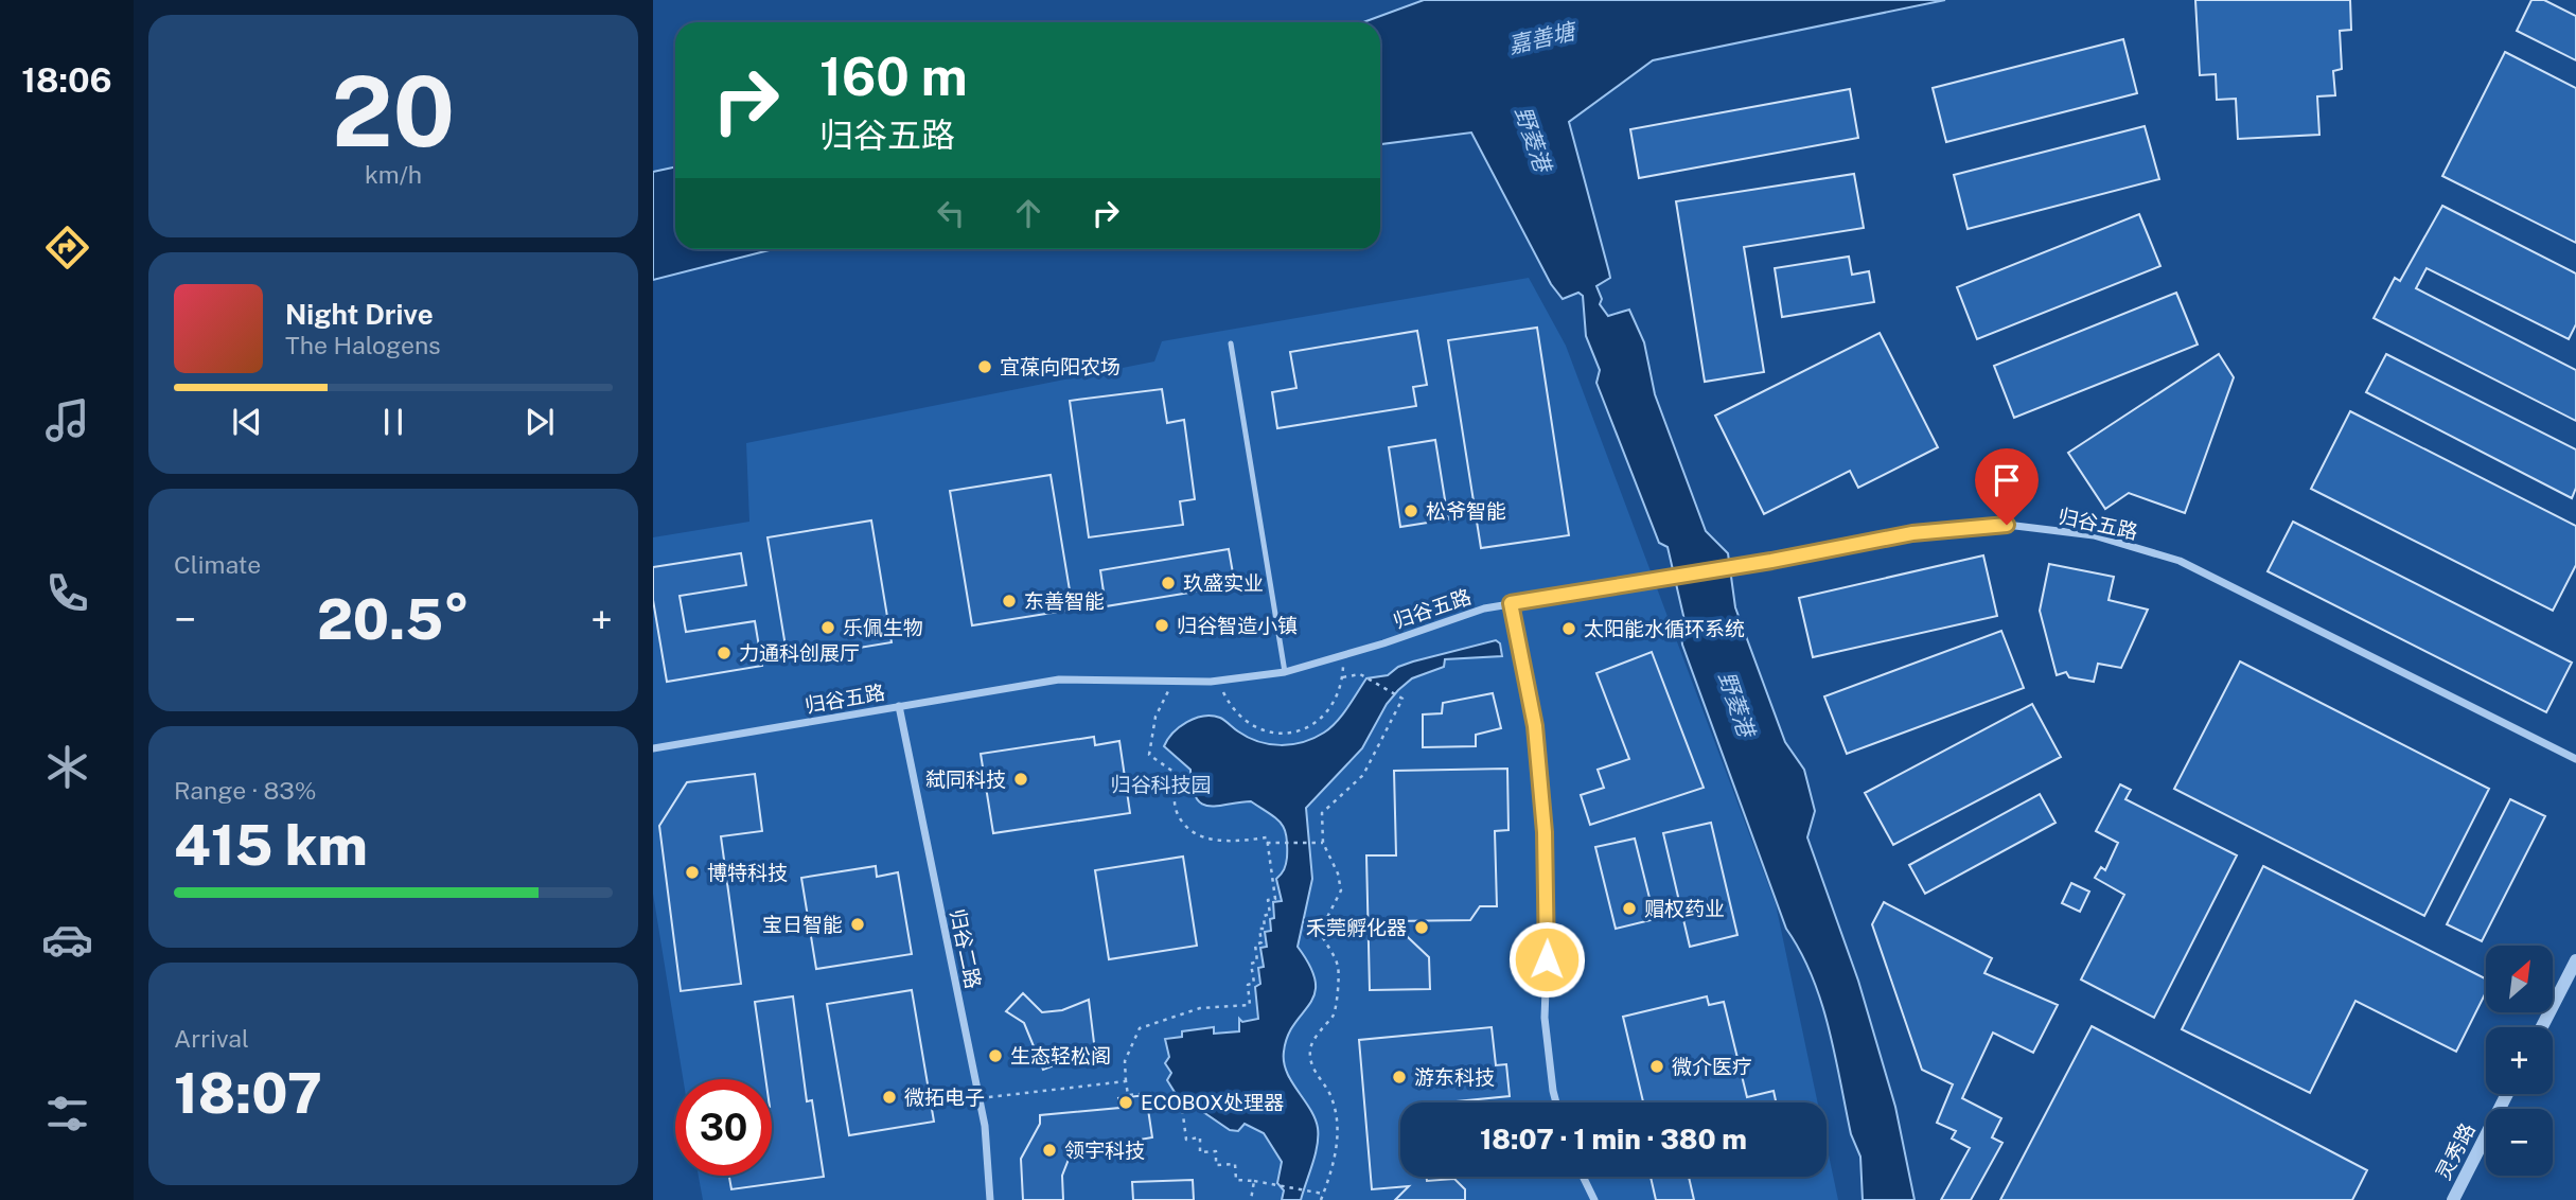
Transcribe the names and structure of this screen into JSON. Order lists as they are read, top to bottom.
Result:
{
  "streets": {
    "street": ["归谷五路", "归谷二路", "灵秀路"]
  },
  "crossings": [
    ["归谷五路", "归谷二路"]
  ],
  "water": ["嘉善塘", "野菱港"],
  "parks": ["归谷科技园"],
  "places": [
    "宜葆向阳农场",
    "松爷智能",
    "玖盛实业",
    "东善智能",
    "归谷智造小镇",
    "乐佩生物",
    "太阳能水循环系统",
    "力通科创展厅",
    "弑同科技",
    "博特科技",
    "赗权药业",
    "宝日智能",
    "禾莞孵化器",
    "生态轻松阁",
    "微介医疗",
    "游东科技",
    "微拓电子",
    "ECOBOX处理器",
    "领宇科技"
  ],
  "north": "top right",
  "page": {
    "tabs": "18:06",
    "tile": [
      ["20", "km/h"],
      "Climate",
      ["Range · 83%", "415 km"],
      ["Arrival", "18:07"]
    ],
    "turn": ["160 m", "归谷五路"],
    "song": ["Night Drive", "The Halogens"],
    "heat": ["−", "20.5°", "+"],
    "map_buttons": ["+", "−"],
    "limit": "30",
    "trip": "18:07 · 1 min · 380 m"
  }
}
